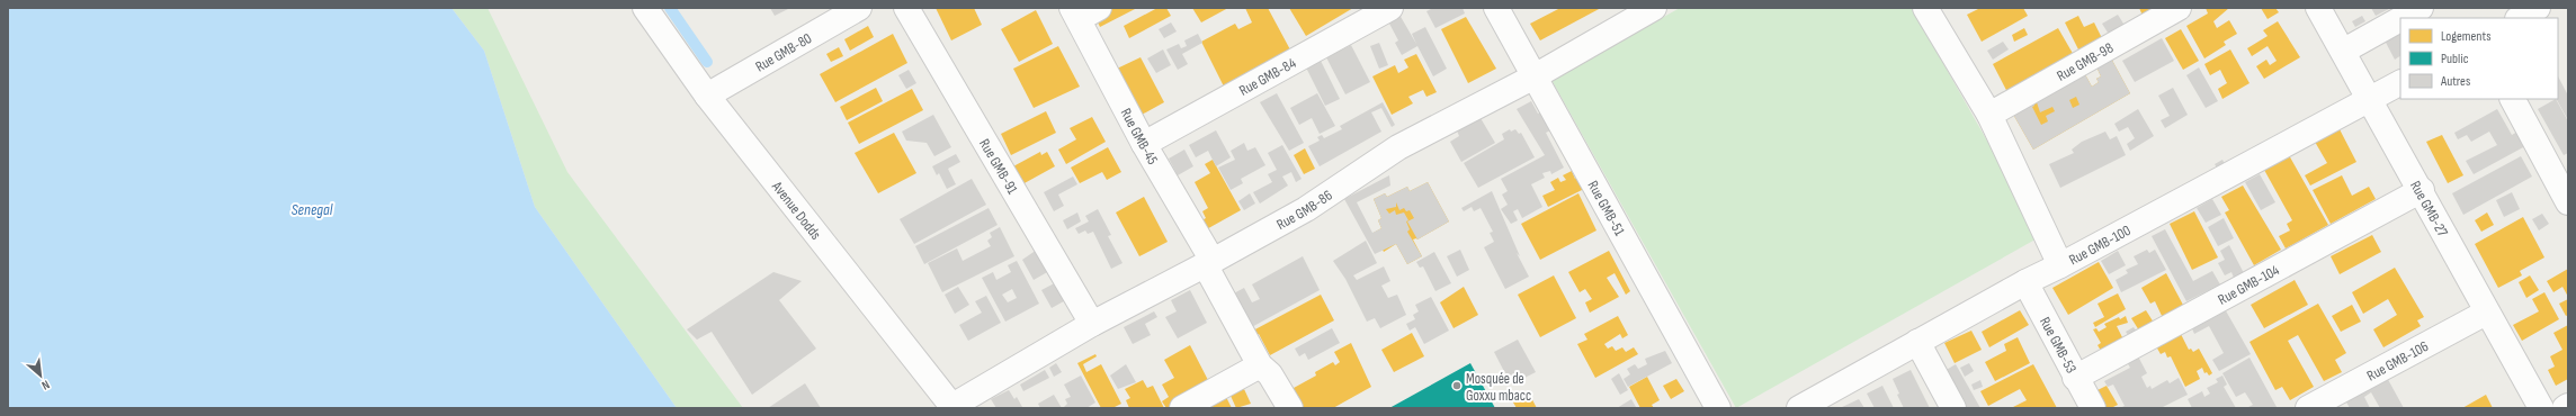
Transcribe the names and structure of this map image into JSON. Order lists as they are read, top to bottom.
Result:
{
  "streets": {
    "street": [
      "Rue GMB-80",
      "Rue GMB-98",
      "Rue GMB-84",
      "Rue GMB-45",
      "Rue GMB-91",
      "Rue GMB-86",
      "Rue GMB-51",
      "Rue GMB-27",
      "Avenue Dodds",
      "Rue GMB-100",
      "Rue GMB-104",
      "Rue GMB-53",
      "Rue GMB-106"
    ]
  },
  "crossings": [
    ["Rue GMB-80", "Avenue Dodds"],
    ["Rue GMB-84", "Rue GMB-45"],
    ["Rue GMB-45", "Rue GMB-86"],
    ["Rue GMB-91", "Rue GMB-86"],
    ["Rue GMB-86", "Rue GMB-51"],
    ["Rue GMB-86", "Avenue Dodds"],
    ["Rue GMB-27", "Rue GMB-100"],
    ["Rue GMB-27", "Rue GMB-104"],
    ["Rue GMB-27", "Rue GMB-106"],
    ["Rue GMB-100", "Rue GMB-53"],
    ["Rue GMB-104", "Rue GMB-53"]
  ],
  "water": ["Senegal"],
  "places": ["Mosquée de Goxxu mbacc"],
  "legend": ["Logements", "Public", "Autres"],
  "north": "bottom right"
}
